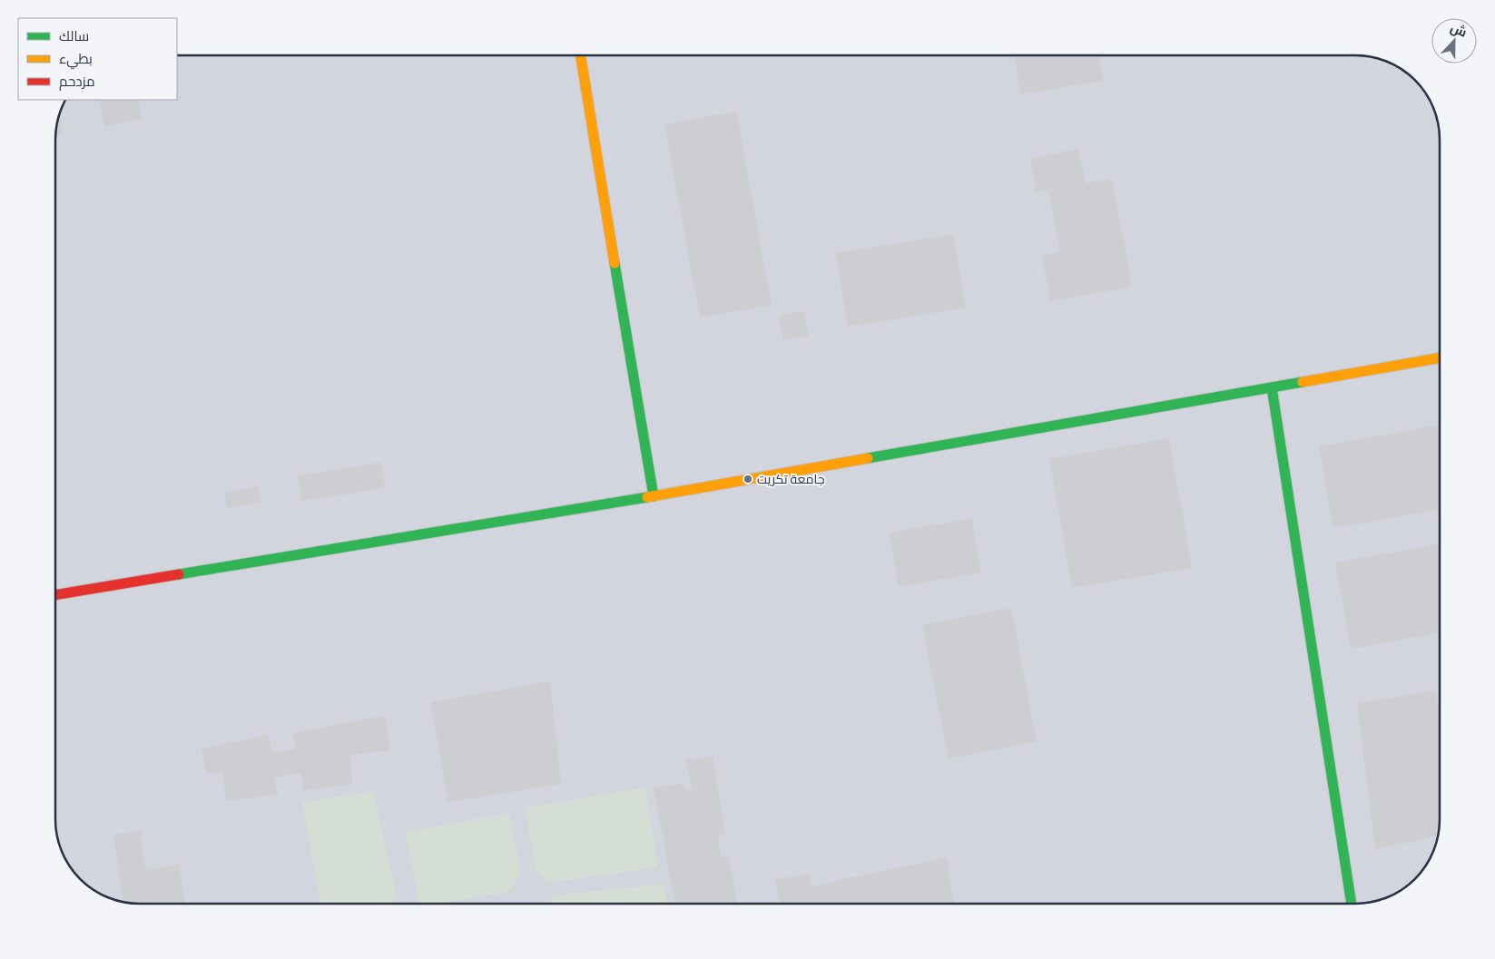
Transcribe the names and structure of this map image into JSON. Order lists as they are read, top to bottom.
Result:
{
  "places": ["جامعة تكريت"],
  "legend": ["سالك", "بطيء", "مزدحم"],
  "north": "top"
}
